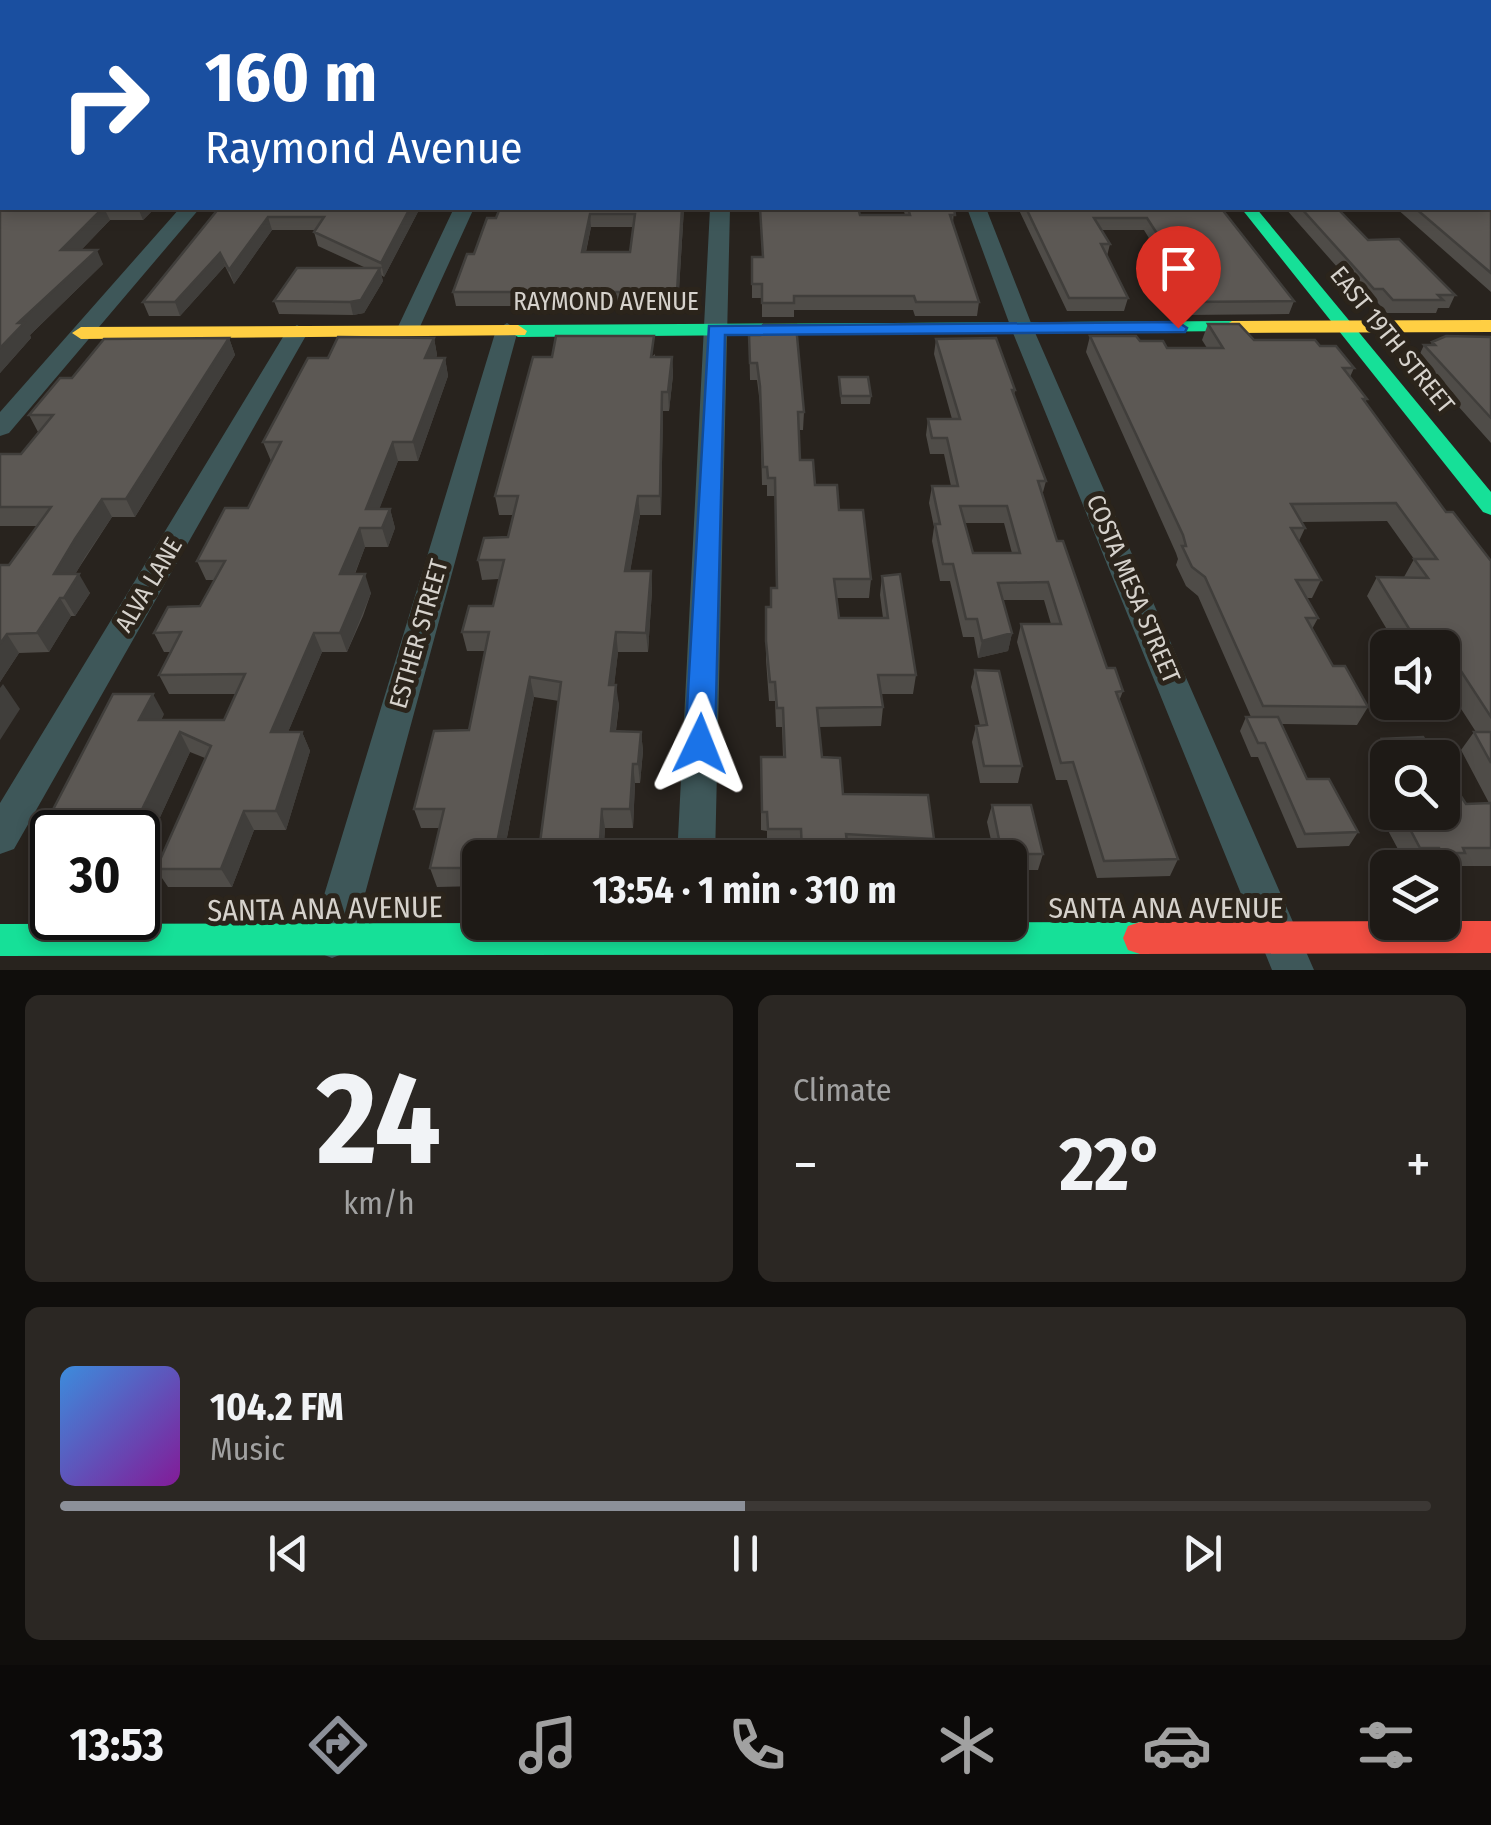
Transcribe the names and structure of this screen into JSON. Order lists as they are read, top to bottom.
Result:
{
  "streets": {
    "street": [
      "RAYMOND AVENUE",
      "EAST 19TH STREET",
      "ALVA LANE",
      "COSTA MESA STREET",
      "ESTHER STREET",
      "SANTA ANA AVENUE"
    ]
  },
  "crossings": [
    ["RAYMOND AVENUE", "EAST 19TH STREET"],
    ["RAYMOND AVENUE", "ALVA LANE"],
    ["RAYMOND AVENUE", "COSTA MESA STREET"],
    ["RAYMOND AVENUE", "ESTHER STREET"],
    ["COSTA MESA STREET", "SANTA ANA AVENUE"],
    ["ESTHER STREET", "SANTA ANA AVENUE"]
  ],
  "page": {
    "turn": ["160 m", "Raymond Avenue"],
    "limit": "30",
    "trip": "13:54 · 1 min · 310 m",
    "tile": [
      ["24", "km/h"],
      "Climate"
    ],
    "heat": ["−", "22°", "+"],
    "song": ["104.2 FM", "Music"],
    "tabs": "13:53"
  }
}
